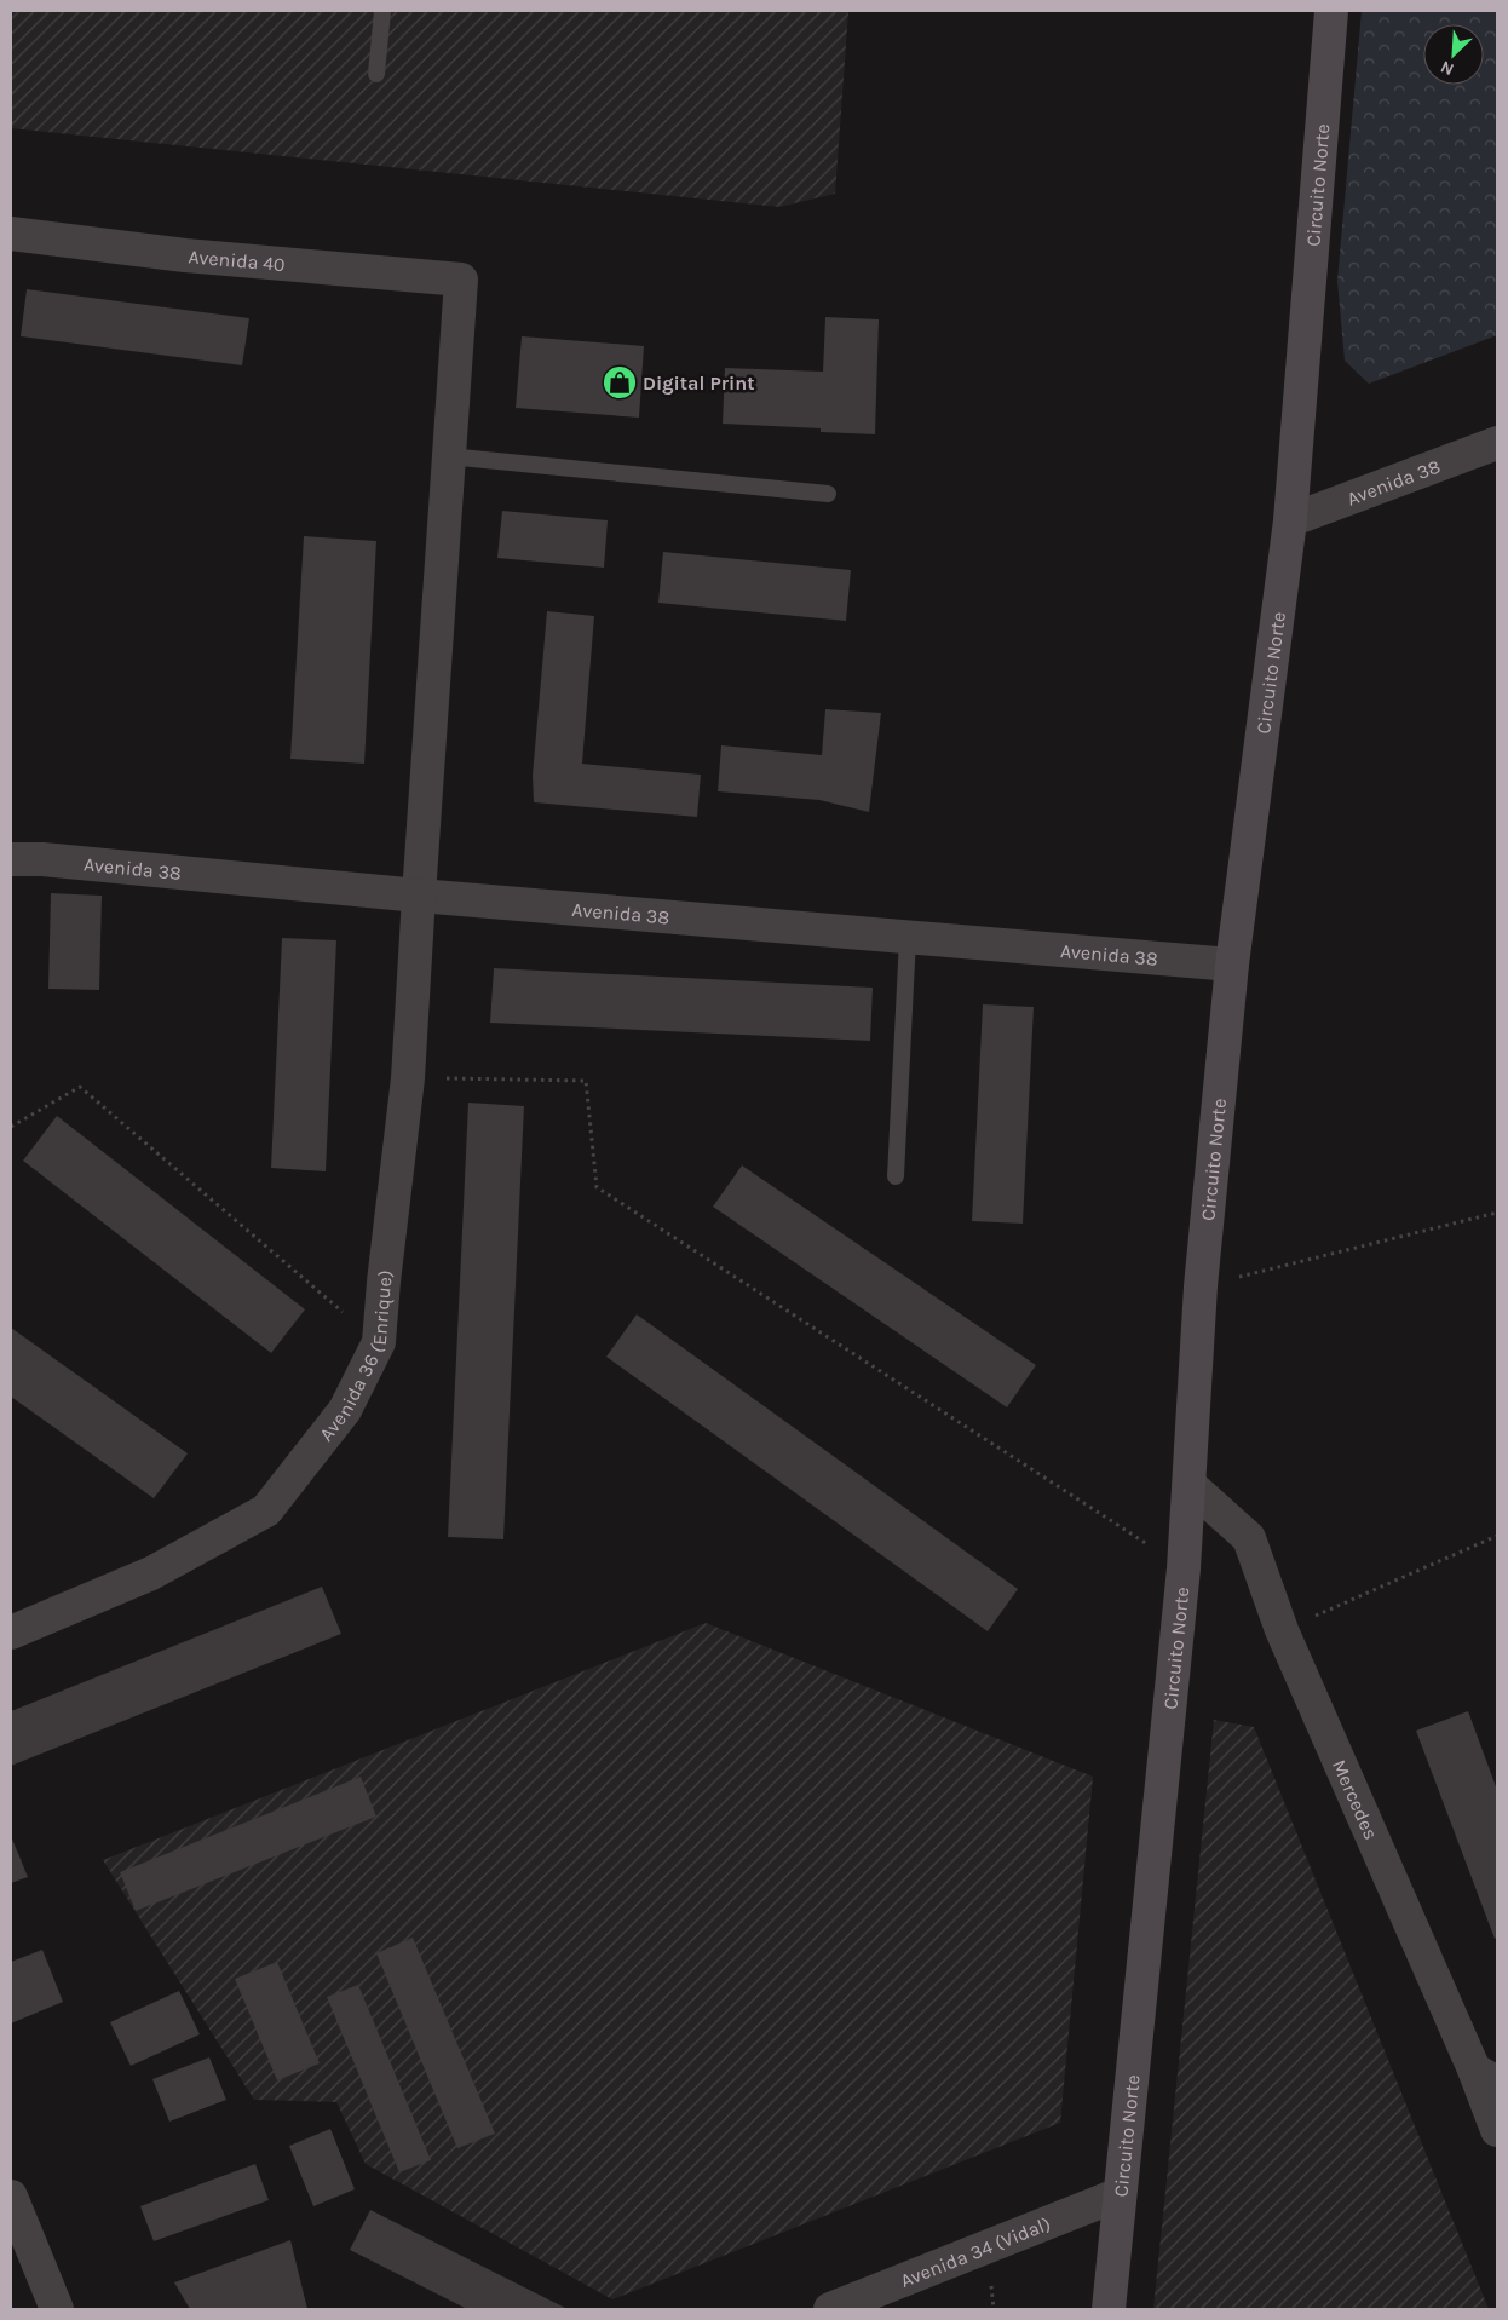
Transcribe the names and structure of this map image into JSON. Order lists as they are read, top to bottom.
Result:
{
  "streets": {
    "main road": ["Circuito Norte"],
    "street": [
      "Avenida 40",
      "Avenida 38",
      "Avenida 36 (Enrique)",
      "Mercedes",
      "Avenida 34 (Vidal)"
    ]
  },
  "crossings": [
    ["Circuito Norte", "Avenida 38"],
    ["Circuito Norte", "Mercedes"],
    ["Circuito Norte", "Avenida 34 (Vidal)"],
    ["Avenida 40", "Avenida 36 (Enrique)"],
    ["Avenida 38", "Avenida 36 (Enrique)"]
  ],
  "places": {
    "shop": ["Digital Print"]
  },
  "north": "bottom left"
}
